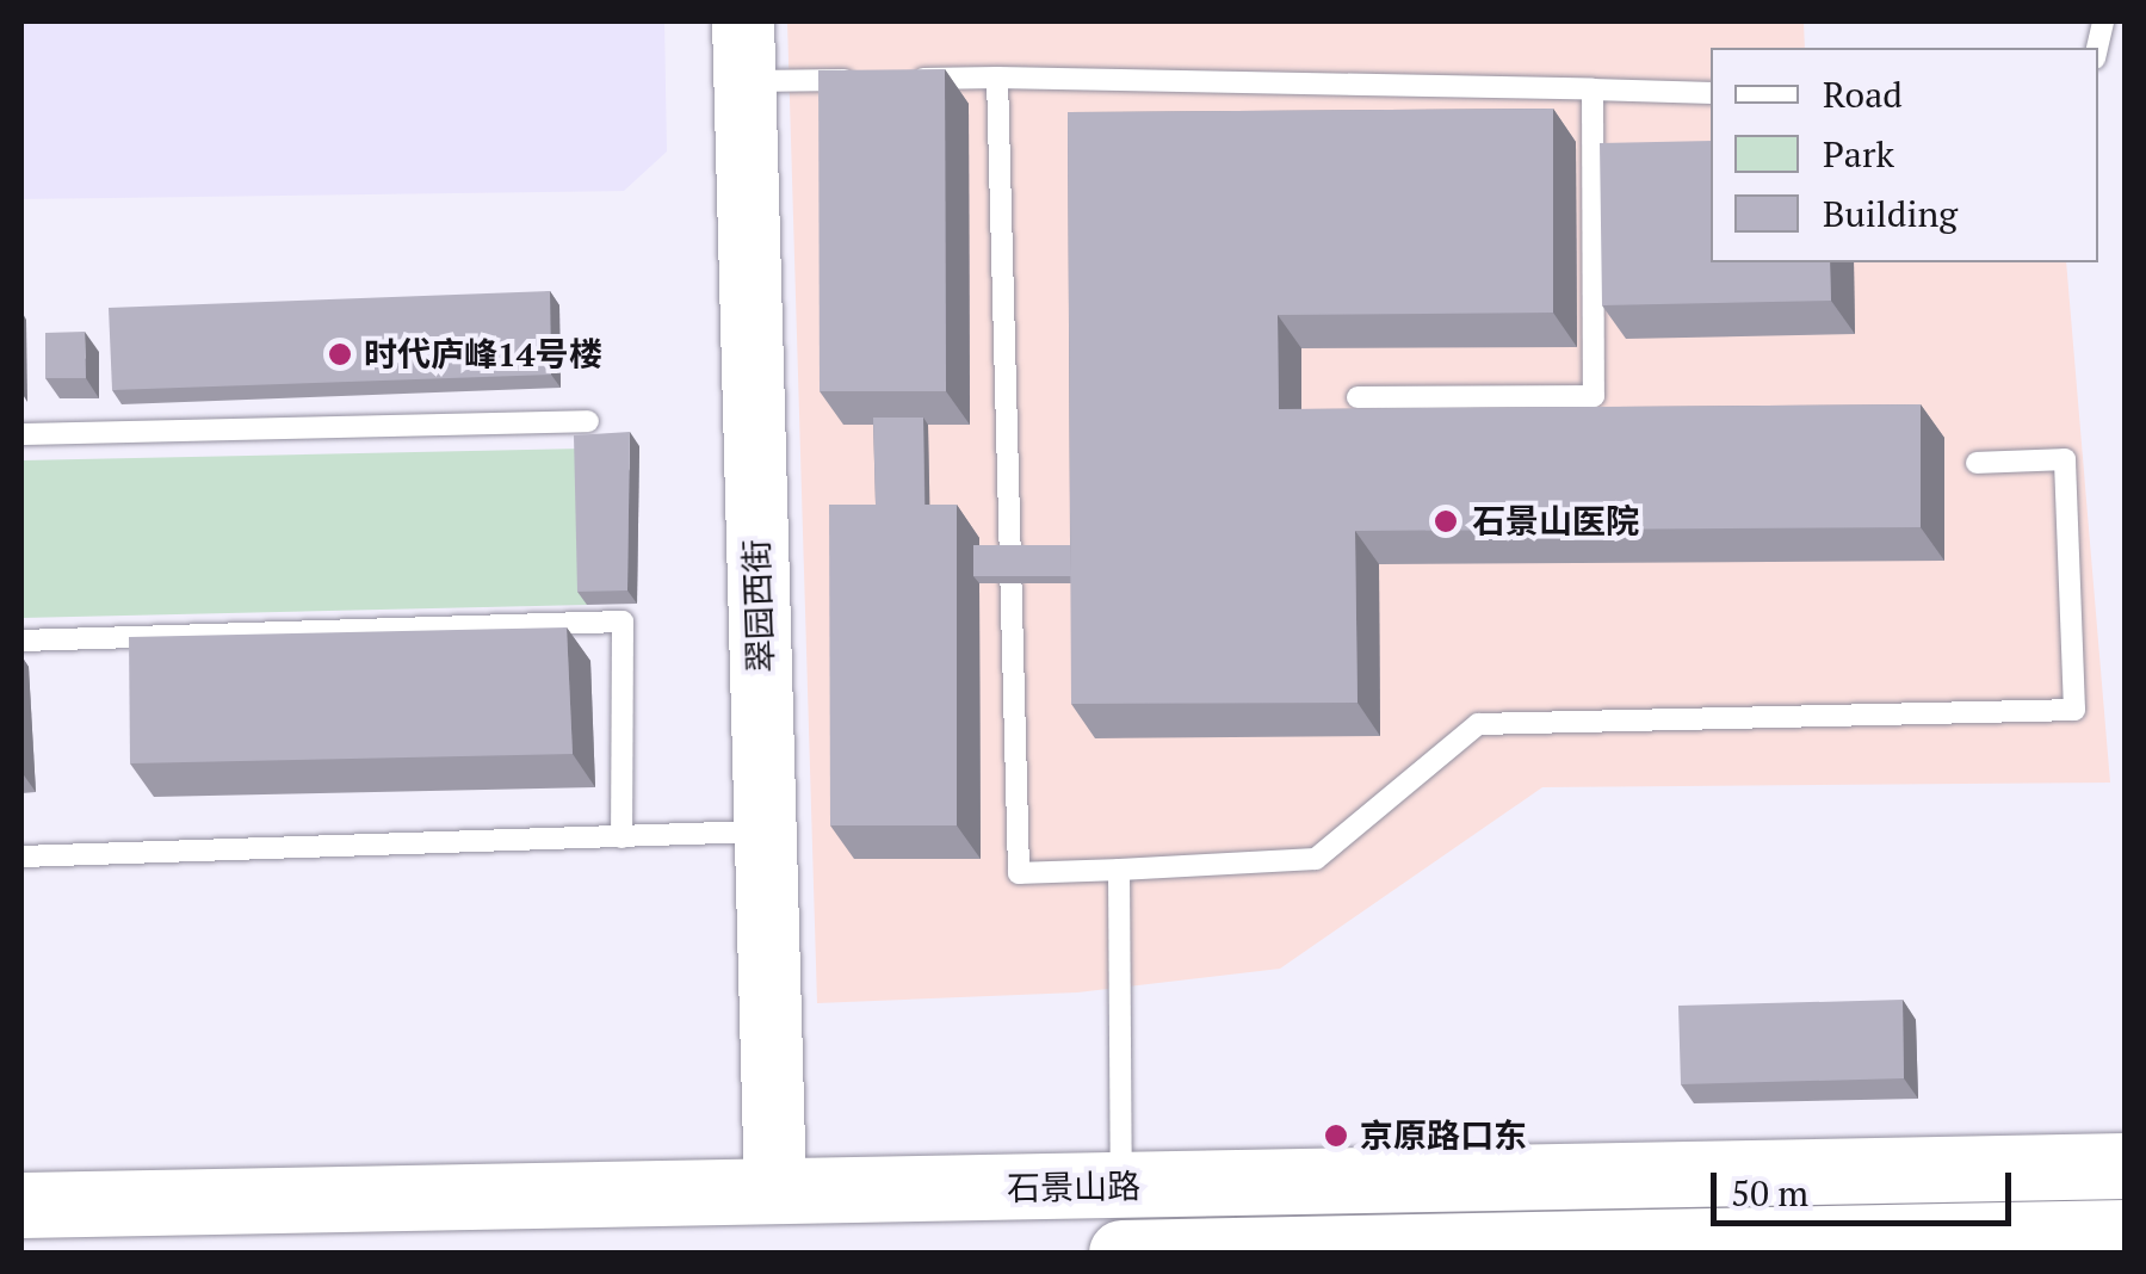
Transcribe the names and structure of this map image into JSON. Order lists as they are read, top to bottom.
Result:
{
  "streets": {
    "highway": ["石景山路"],
    "street": ["翠园西街"]
  },
  "crossings": [
    ["翠园西街", "石景山路"]
  ],
  "places": ["时代庐峰14号楼", "石景山医院", "京原路口东"],
  "legend": ["Road", "Park", "Building"],
  "scale_bar": "50 m"
}
